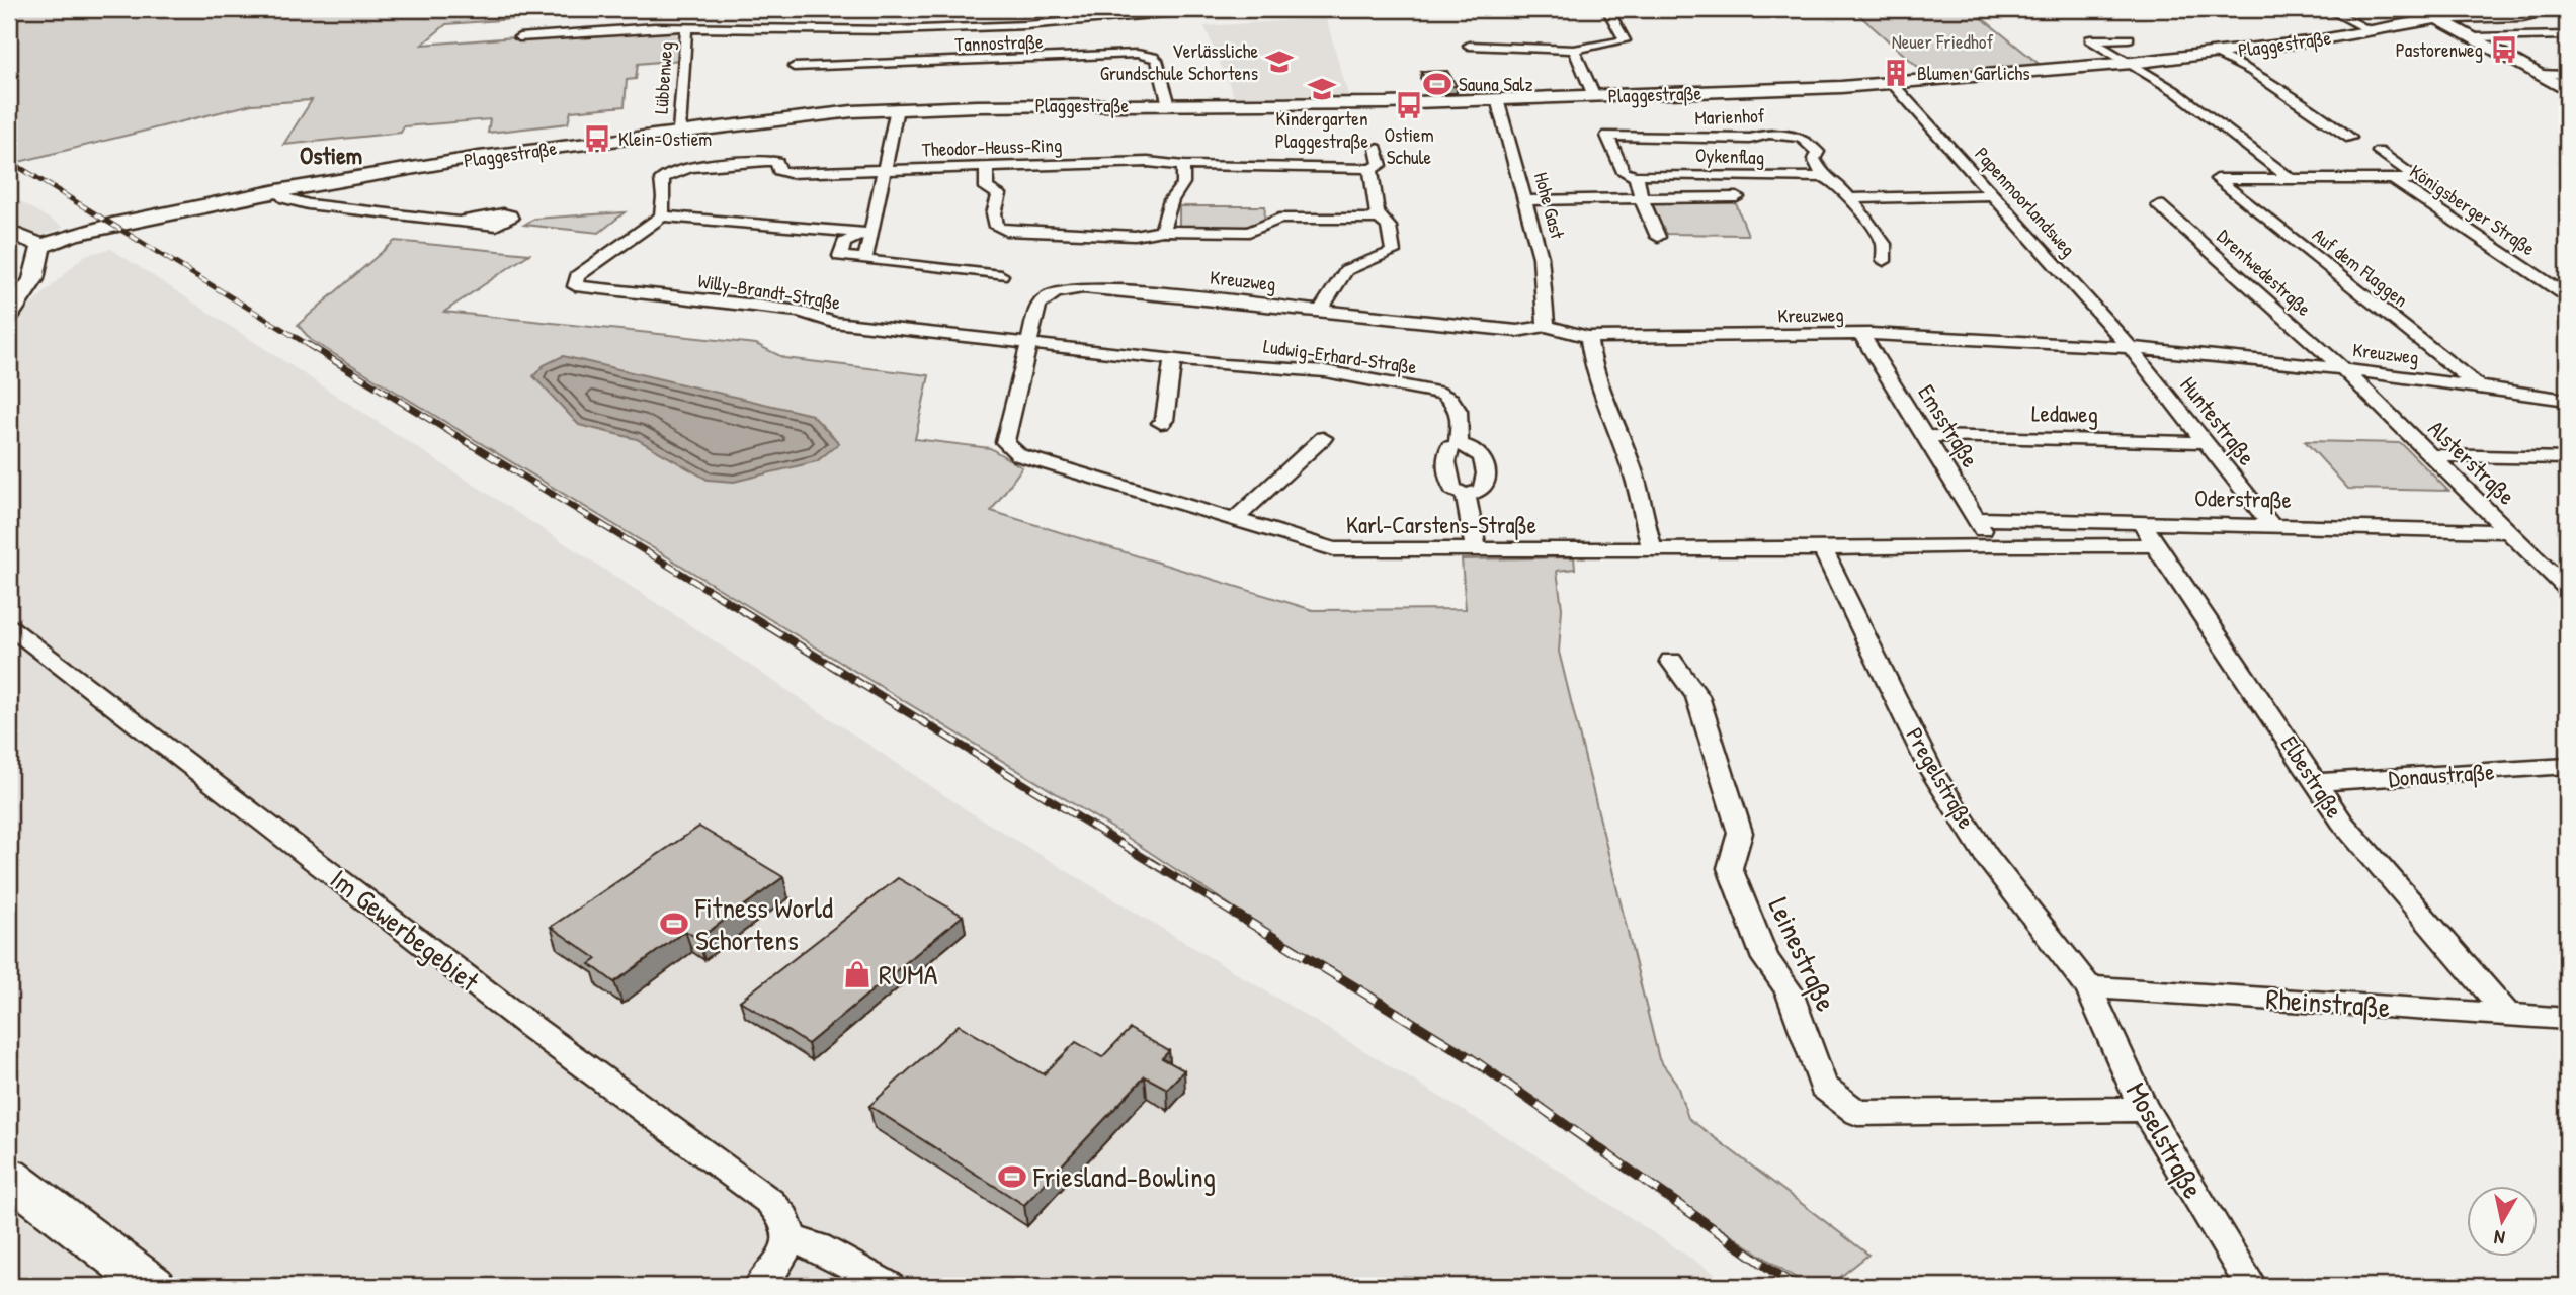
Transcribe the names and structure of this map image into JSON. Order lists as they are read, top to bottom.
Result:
{
  "streets": {
    "street": [
      "Tannostraße",
      "Plaggestraße",
      "Lübbenweg",
      "Marienhof",
      "Theodor-Heuss-Ring",
      "Oykenflag",
      "Papenmoorlandsweg",
      "Hohe Gast",
      "Königsberger Straße",
      "Auf dem Flaggen",
      "Drentwedestraße",
      "Kreuzweg",
      "Willy-Brandt-Straße",
      "Ludwig-Erhard-Straße",
      "Ledaweg",
      "Huntestraße",
      "Emsstraße",
      "Alsterstraße",
      "Oderstraße",
      "Karl-Carstens-Straße",
      "Donaustraße",
      "Elbestraße",
      "Pregelstraße",
      "Im Gewerbegebiet",
      "Leinestraße",
      "Rheinstraße",
      "Moselstraße"
    ]
  },
  "crossings": [
    ["Tannostraße", "Plaggestraße"],
    ["Plaggestraße", "Lübbenweg"],
    ["Plaggestraße", "Papenmoorlandsweg"],
    ["Plaggestraße", "Hohe Gast"],
    ["Marienhof", "Oykenflag"],
    ["Theodor-Heuss-Ring", "Willy-Brandt-Straße"],
    ["Papenmoorlandsweg", "Kreuzweg"],
    ["Papenmoorlandsweg", "Huntestraße"],
    ["Hohe Gast", "Kreuzweg"],
    ["Königsberger Straße", "Auf dem Flaggen"],
    ["Auf dem Flaggen", "Kreuzweg"],
    ["Drentwedestraße", "Kreuzweg"],
    ["Drentwedestraße", "Alsterstraße"],
    ["Kreuzweg", "Huntestraße"],
    ["Kreuzweg", "Emsstraße"],
    ["Kreuzweg", "Alsterstraße"],
    ["Kreuzweg", "Karl-Carstens-Straße"],
    ["Willy-Brandt-Straße", "Ludwig-Erhard-Straße"],
    ["Willy-Brandt-Straße", "Karl-Carstens-Straße"],
    ["Ludwig-Erhard-Straße", "Karl-Carstens-Straße"],
    ["Ledaweg", "Huntestraße"],
    ["Ledaweg", "Emsstraße"],
    ["Huntestraße", "Oderstraße"],
    ["Emsstraße", "Oderstraße"],
    ["Alsterstraße", "Oderstraße"],
    ["Oderstraße", "Elbestraße"],
    ["Donaustraße", "Elbestraße"],
    ["Elbestraße", "Rheinstraße"],
    ["Pregelstraße", "Rheinstraße"],
    ["Pregelstraße", "Moselstraße"],
    ["Leinestraße", "Moselstraße"],
    ["Rheinstraße", "Moselstraße"]
  ],
  "districts": ["Ostiem"],
  "parks": ["Neuer Friedhof"],
  "places": {
    "bus stop": ["Pastorenweg", "Ostiem Schule", "Klein-Ostiem"],
    "school or university": ["Verlässliche Grundschule Schortens", "Kindergarten Plaggestraße"],
    "building": ["Blumen Garlichs"],
    "sports": ["Sauna Salz", "Fitness World Schortens", "Friesland-Bowling"],
    "shop": ["RUMA"]
  },
  "north": "bottom"
}
